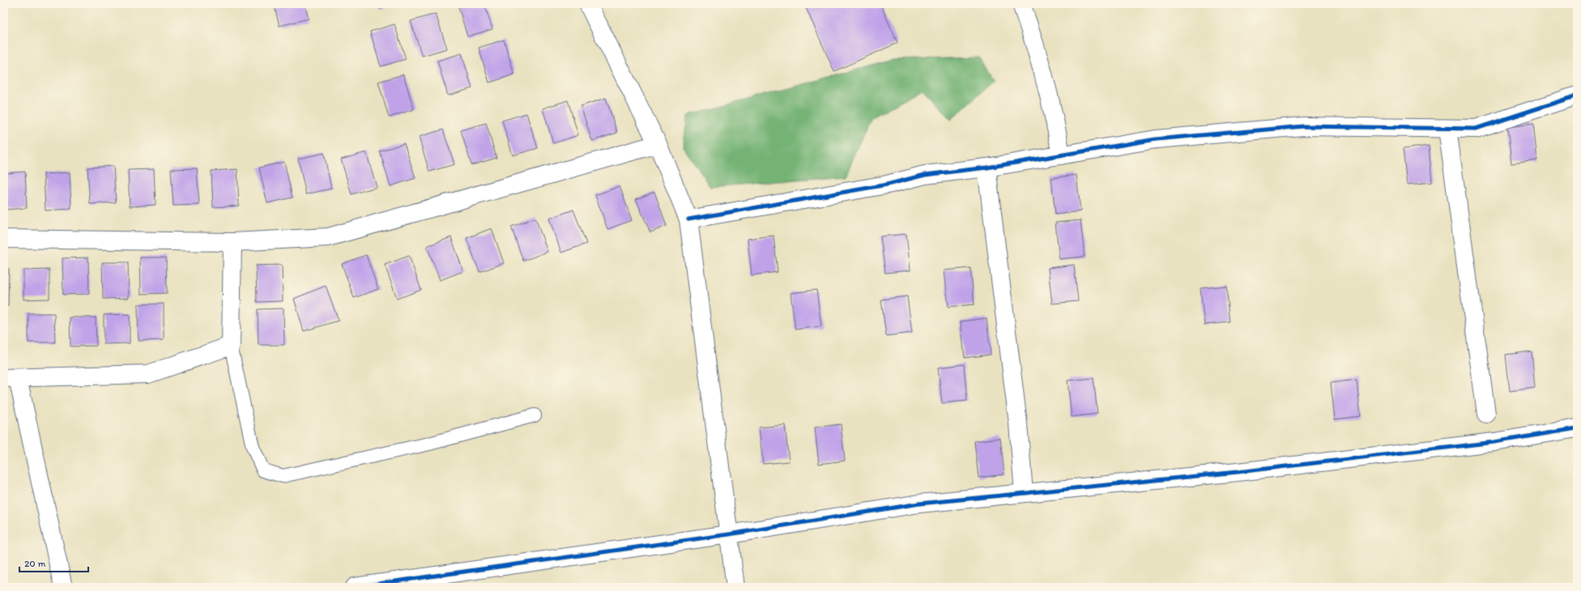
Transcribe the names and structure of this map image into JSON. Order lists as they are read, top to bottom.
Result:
{
  "scale_bar": "20 m"
}
